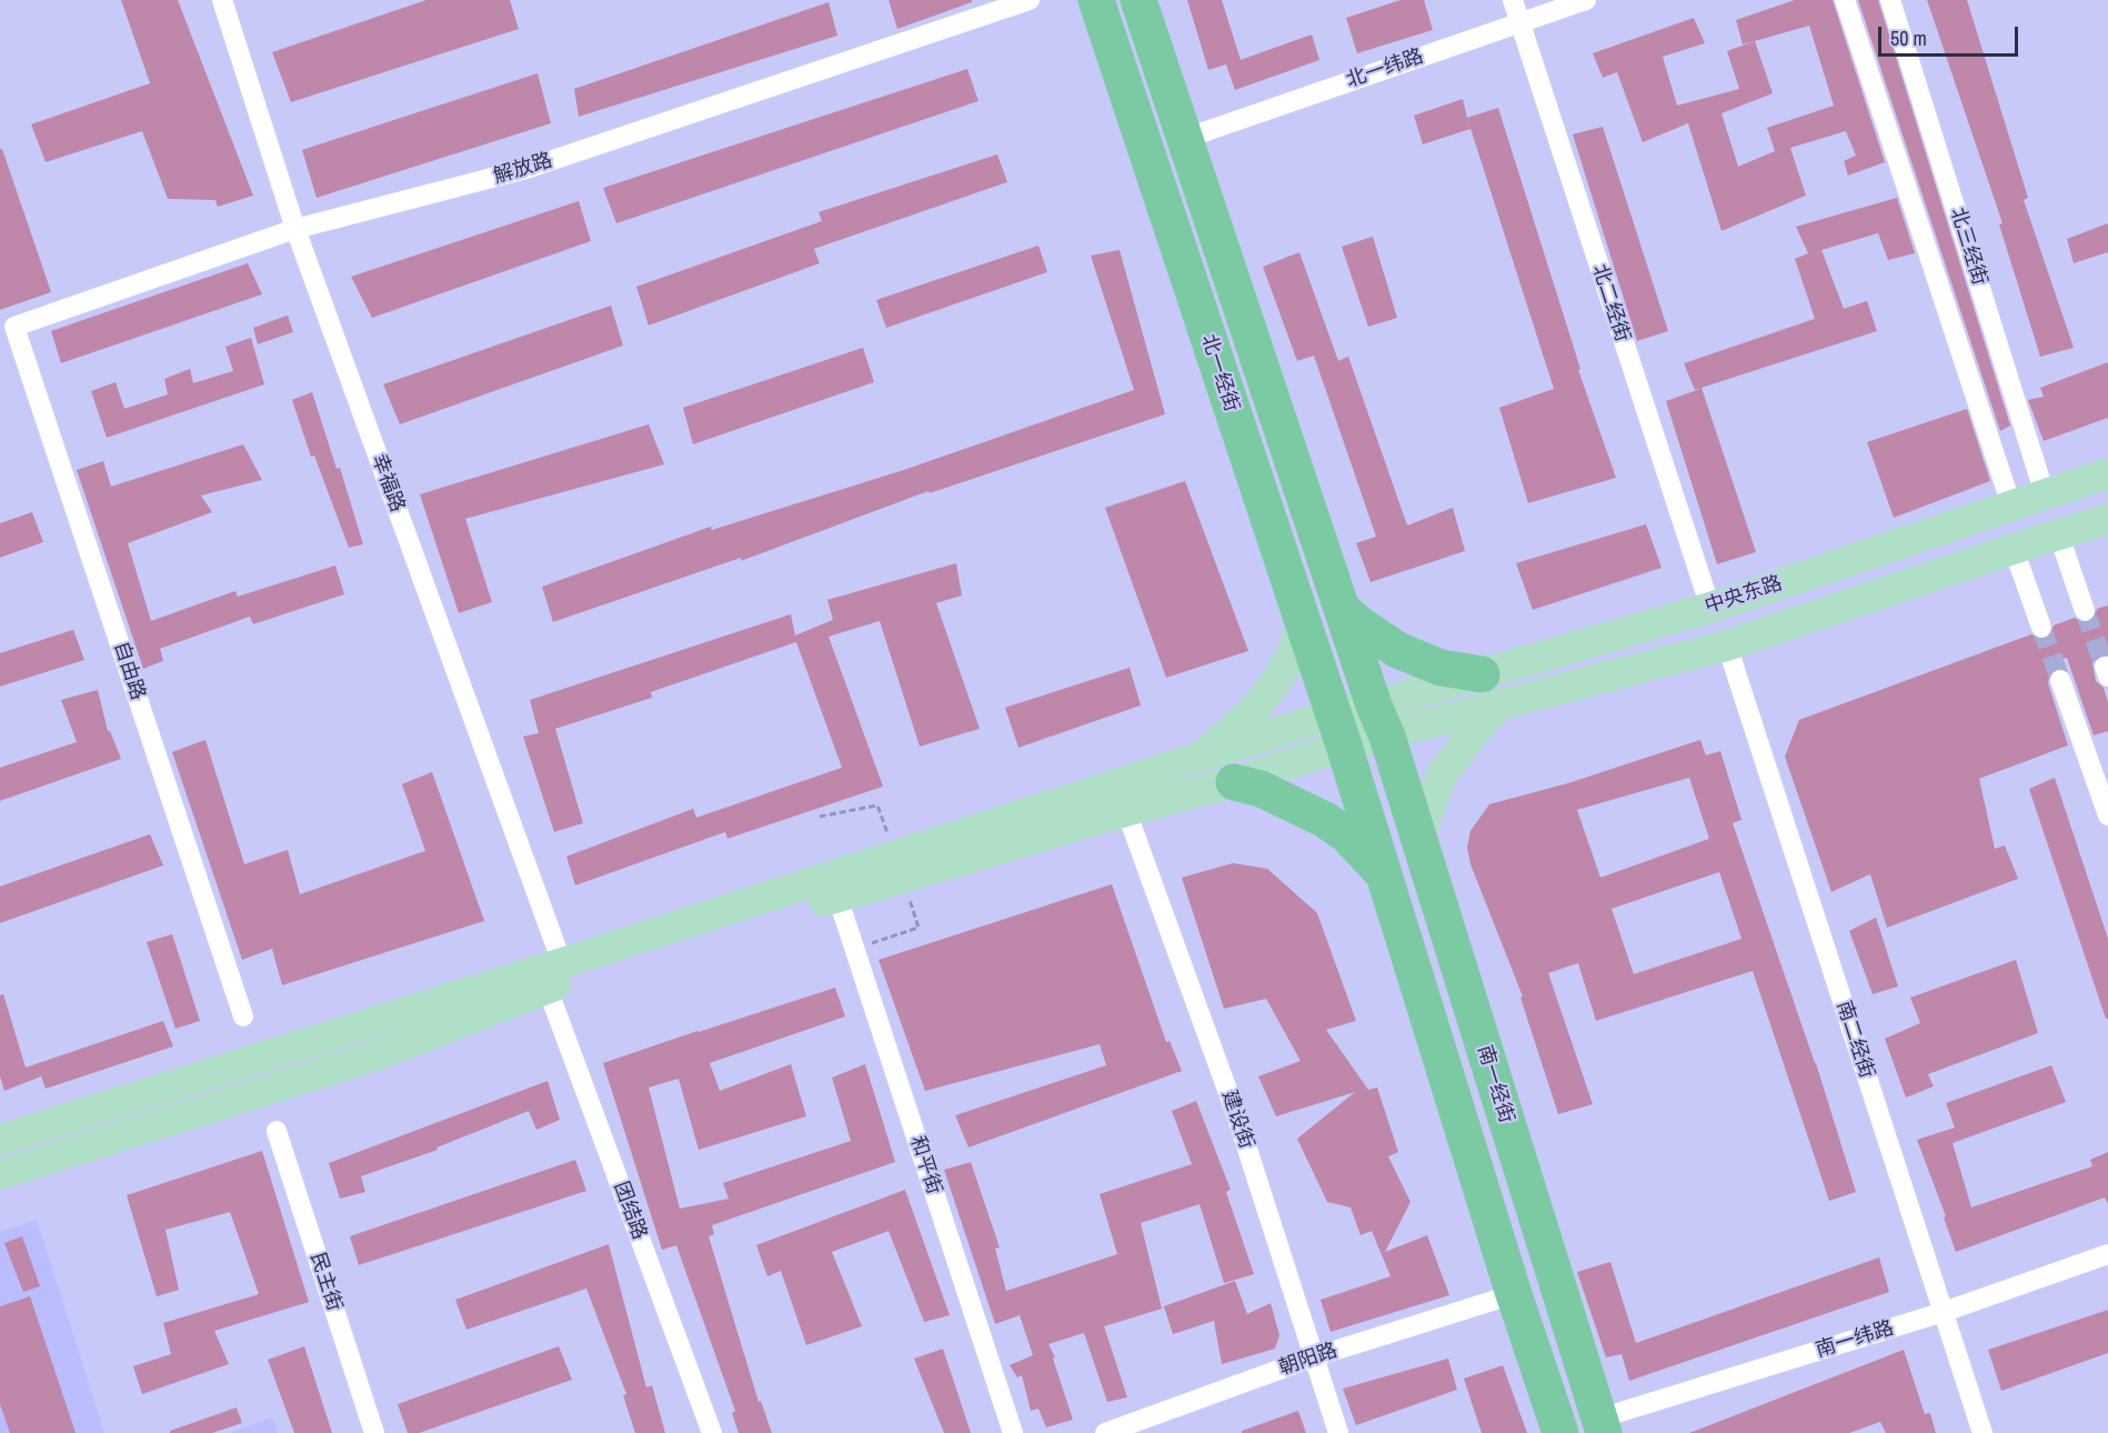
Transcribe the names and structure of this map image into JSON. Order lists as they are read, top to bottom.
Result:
{
  "streets": {
    "highway": ["北一经街", "南一经街"],
    "main road": ["中央东路"],
    "street": [
      "北一纬路",
      "解放路",
      "北三经街",
      "北二经街",
      "幸福路",
      "自由路",
      "南二经街",
      "建设街",
      "和平街",
      "团结路",
      "民主街",
      "南一纬路",
      "朝阳路"
    ]
  },
  "crossings": [
    ["北一纬路", "北二经街"],
    ["北一纬路", "北一经街"],
    ["解放路", "幸福路"],
    ["解放路", "自由路"],
    ["北三经街", "中央东路"],
    ["北二经街", "中央东路"],
    ["北一经街", "中央东路"],
    ["北一经街", "南一经街"],
    ["幸福路", "团结路"],
    ["中央东路", "南二经街"],
    ["中央东路", "南一经街"],
    ["南二经街", "南一纬路"],
    ["南一经街", "南一纬路"],
    ["建设街", "朝阳路"]
  ],
  "scale_bar": "50 m"
}
